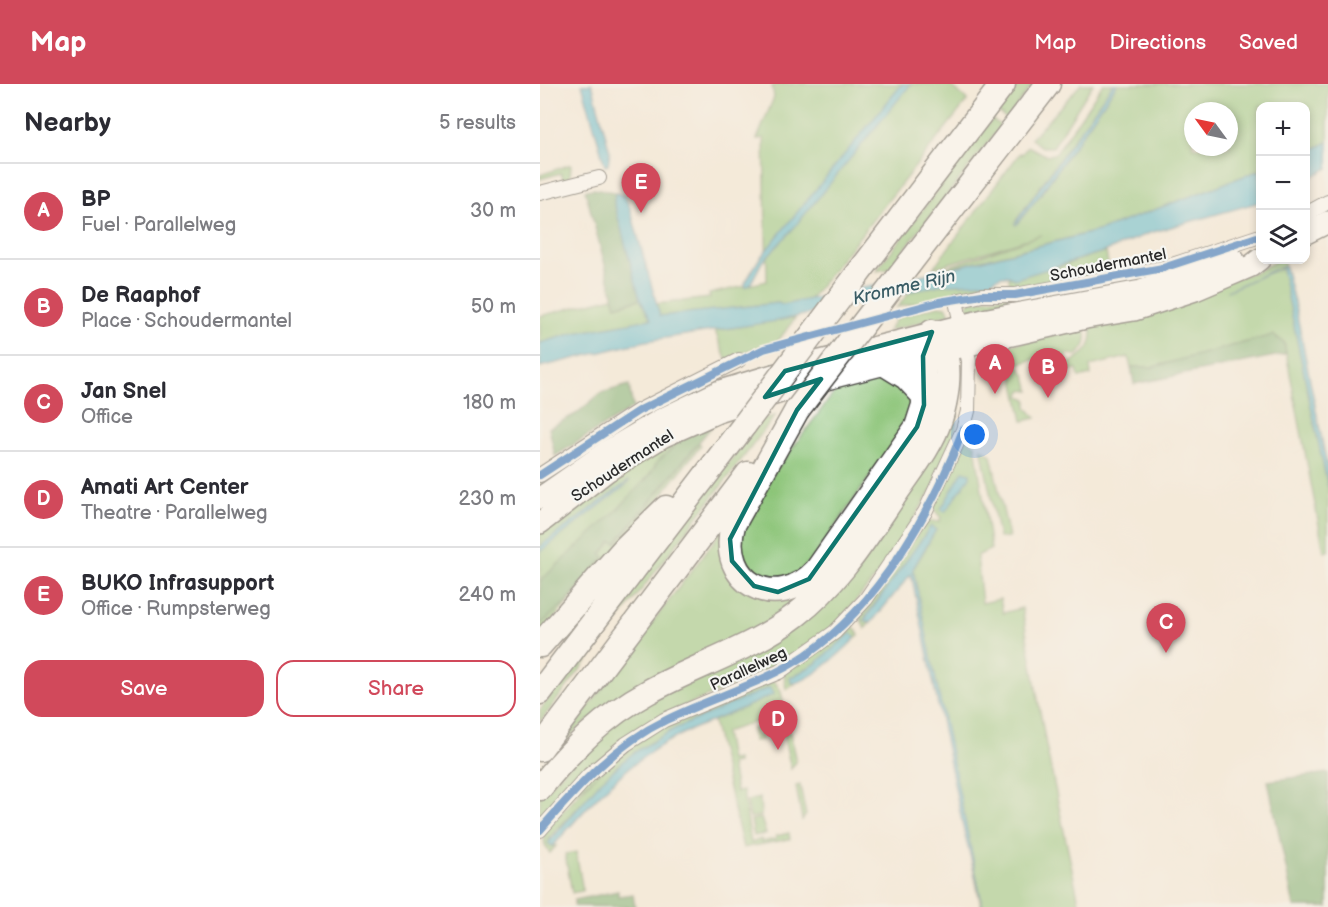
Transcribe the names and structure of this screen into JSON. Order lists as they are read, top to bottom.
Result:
{
  "streets": {
    "main road": ["Schoudermantel"],
    "street": ["Parallelweg"]
  },
  "crossings": [
    ["Schoudermantel", "Parallelweg"]
  ],
  "water": ["Kromme Rijn"],
  "north": "top left",
  "page": {
    "header": "Map",
    "nav": ["Map", "Directions", "Saved"],
    "heading": ["Nearby", "5 results"],
    "map_buttons": ["+", "−"],
    "list": [
      {
        "mark": "A",
        "name": "BP",
        "note": "Fuel · Parallelweg",
        "value": "30 m"
      },
      {
        "mark": "B",
        "name": "De Raaphof",
        "note": "Place · Schoudermantel",
        "value": "50 m"
      },
      {
        "mark": "C",
        "name": "Jan Snel",
        "note": "Office",
        "value": "180 m"
      },
      {
        "mark": "D",
        "name": "Amati Art Center",
        "note": "Theatre · Parallelweg",
        "value": "230 m"
      },
      {
        "mark": "E",
        "name": "BUKO Infrasupport",
        "note": "Office · Rumpsterweg",
        "value": "240 m"
      }
    ],
    "pins": [
      "E",
      "A",
      "B",
      "C",
      "D"
    ],
    "buttons": ["Save", "Share"]
  }
}
